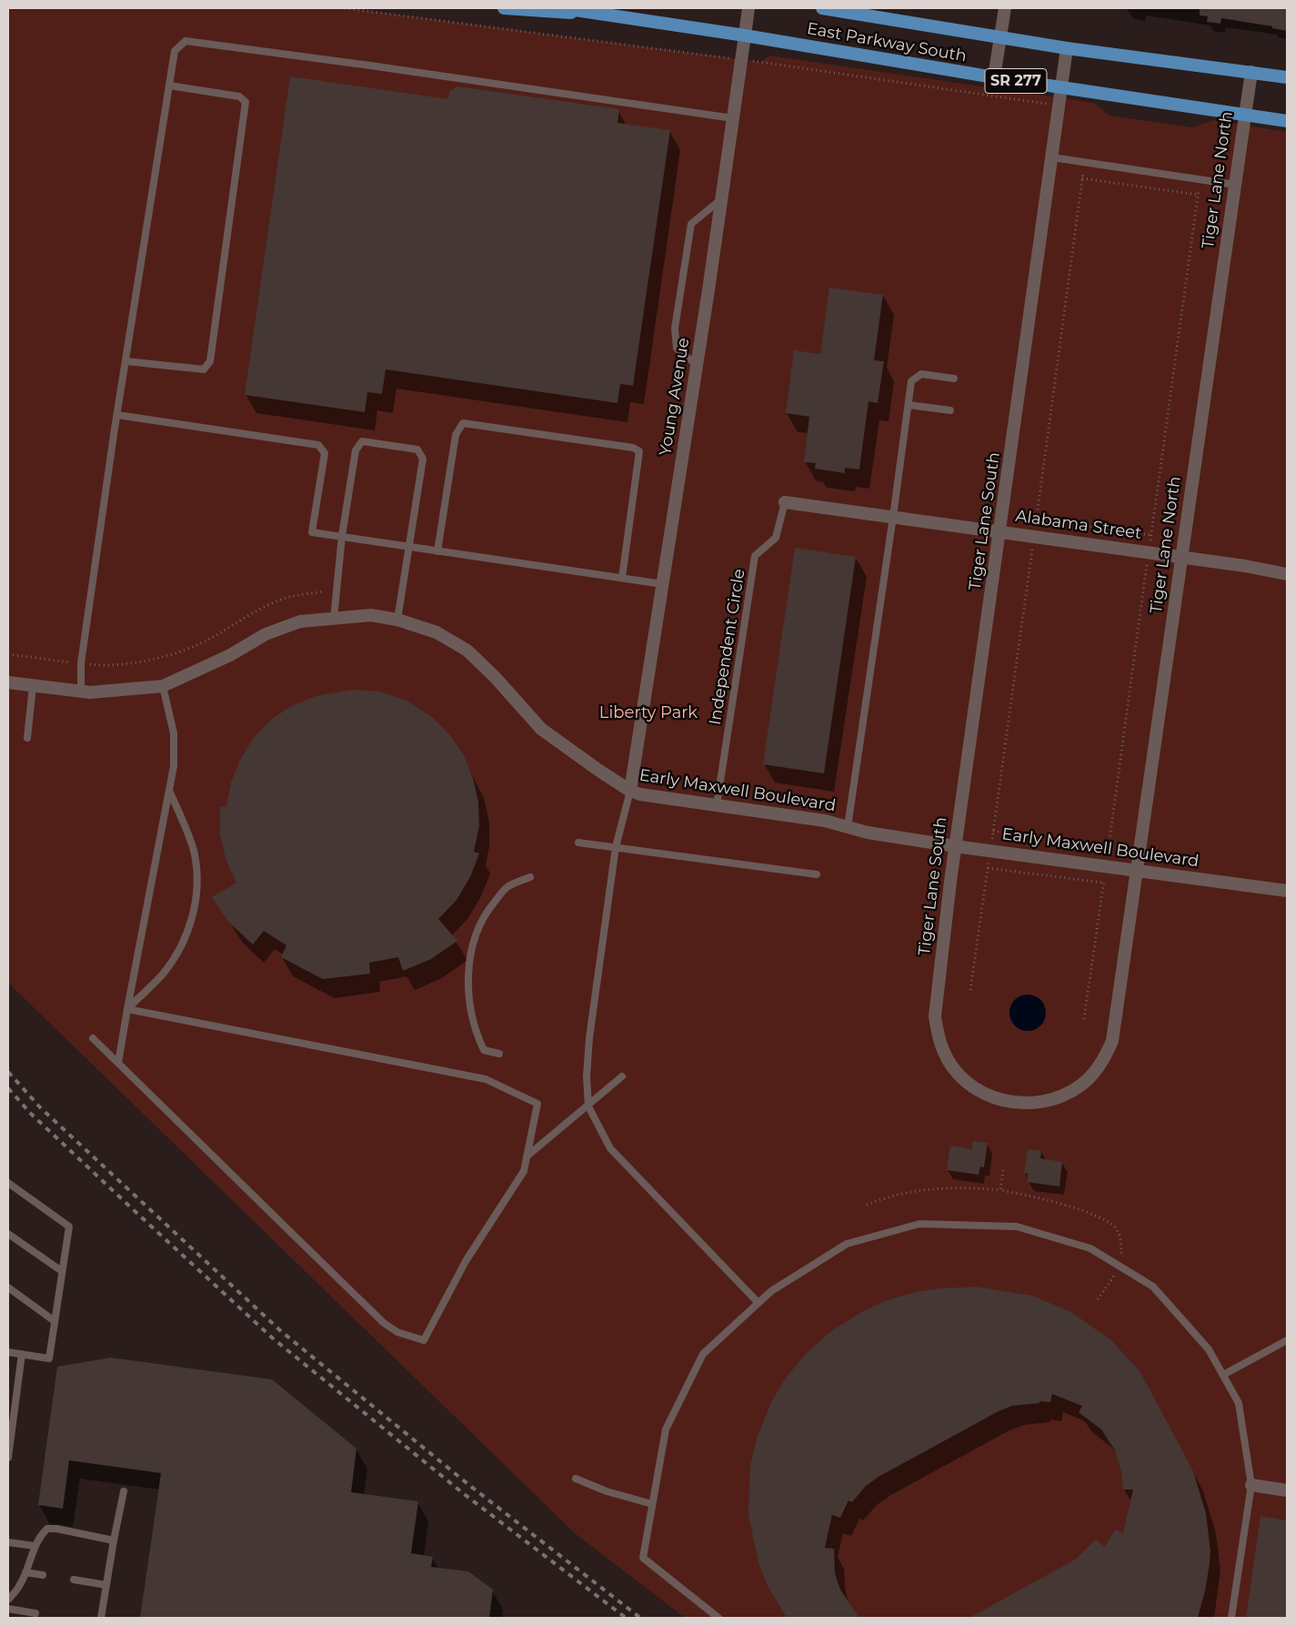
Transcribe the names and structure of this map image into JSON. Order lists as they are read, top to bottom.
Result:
{
  "streets": {
    "main road": ["East Parkway South", "SR 277"],
    "street": [
      "Tiger Lane North",
      "Young Avenue",
      "Tiger Lane South",
      "Alabama Street",
      "Early Maxwell Boulevard"
    ],
    "lane": ["Independent Circle"]
  },
  "crossings": [
    ["East Parkway South", "Tiger Lane North"],
    ["East Parkway South", "Young Avenue"],
    ["East Parkway South", "Tiger Lane South"],
    ["Tiger Lane North", "Tiger Lane South"],
    ["Tiger Lane North", "Alabama Street"],
    ["Tiger Lane North", "Early Maxwell Boulevard"],
    ["Young Avenue", "Early Maxwell Boulevard"],
    ["Tiger Lane South", "Alabama Street"],
    ["Tiger Lane South", "Early Maxwell Boulevard"],
    ["Alabama Street", "Independent Circle"],
    ["Independent Circle", "Early Maxwell Boulevard"]
  ],
  "parks": ["Liberty Park"]
}
